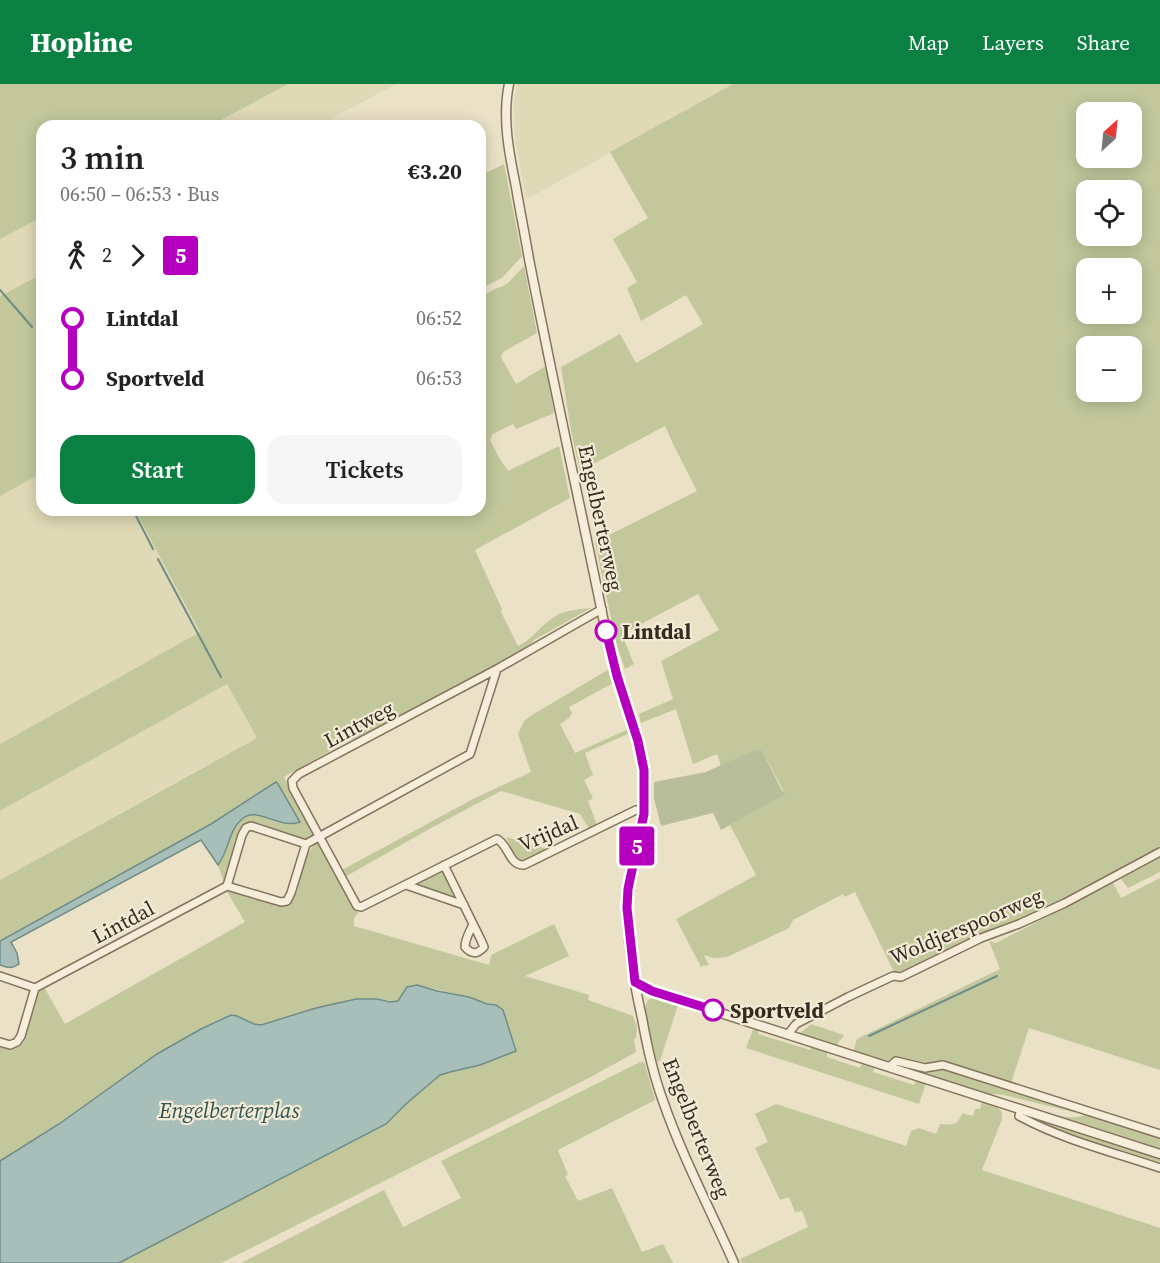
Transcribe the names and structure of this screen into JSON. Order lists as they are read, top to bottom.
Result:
{
  "streets": {
    "street": [
      "Engelberterweg",
      "Lintweg",
      "Vrijdal",
      "Lintdal",
      "Woldjerspoorweg"
    ]
  },
  "crossings": [
    ["Engelberterweg", "Vrijdal"],
    ["Lintweg", "Vrijdal"]
  ],
  "water": ["Engelberterplas"],
  "places": ["Lintdal", "Sportveld"],
  "lines": ["bus line 5"],
  "north": "top right",
  "page": {
    "header": "Hopline",
    "nav": ["Map", "Layers", "Share"],
    "on_map": "5",
    "map_buttons": ["+", "−"],
    "heading": ["3 min", "06:50 – 06:53 · Bus", "€3.20"],
    "legs": ["2", "5"],
    "list": [
      {
        "name": "Lintdal",
        "value": "06:52"
      },
      {
        "name": "Sportveld",
        "value": "06:53"
      }
    ],
    "buttons": ["Start", "Tickets"]
  }
}
